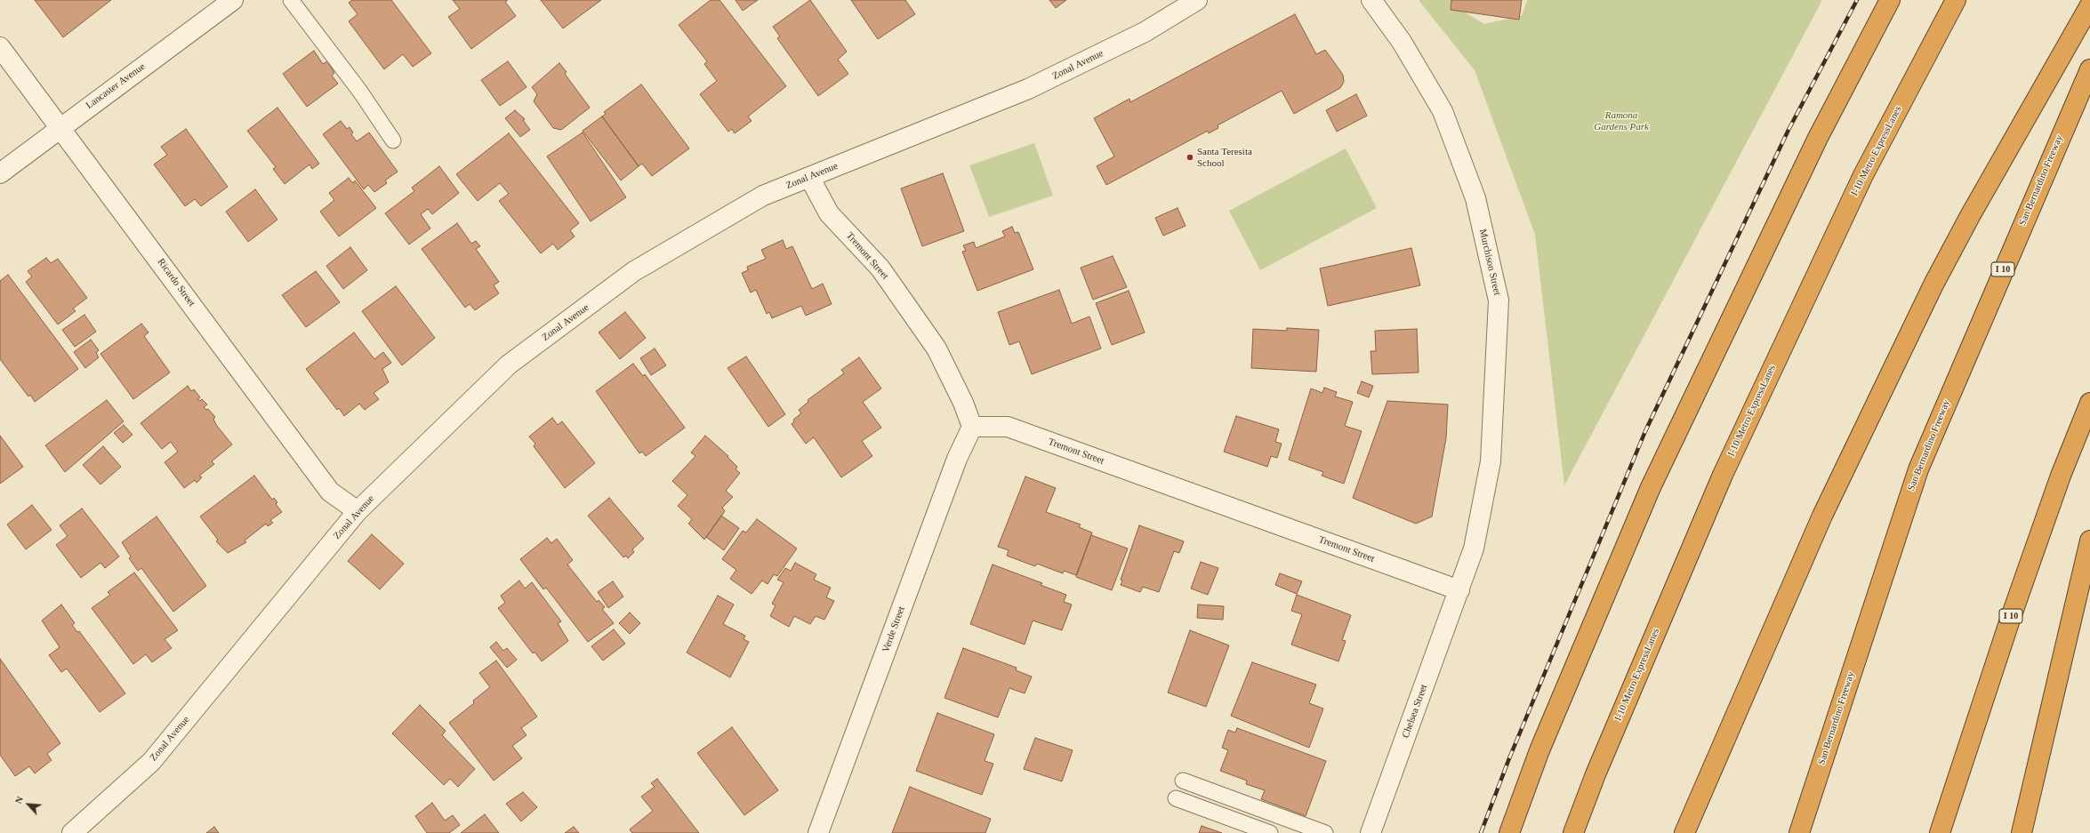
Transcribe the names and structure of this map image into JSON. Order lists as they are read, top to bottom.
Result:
{
  "streets": {
    "highway": ["I-10 Metro ExpressLanes", "San Bernardino Freeway", "I 10"],
    "street": [
      "Zonal Avenue",
      "Lancaster Avenue",
      "Tremont Street",
      "Murchison Street",
      "Ricardo Street",
      "Verde Street",
      "Chelsea Street"
    ]
  },
  "crossings": [
    ["Zonal Avenue", "Tremont Street"],
    ["Zonal Avenue", "Ricardo Street"],
    ["Lancaster Avenue", "Ricardo Street"],
    ["Tremont Street", "Murchison Street"],
    ["Tremont Street", "Verde Street"],
    ["Tremont Street", "Chelsea Street"],
    ["Murchison Street", "Chelsea Street"]
  ],
  "parks": ["Ramona Gardens Park"],
  "places": ["Santa Teresita School"],
  "north": "top left"
}
